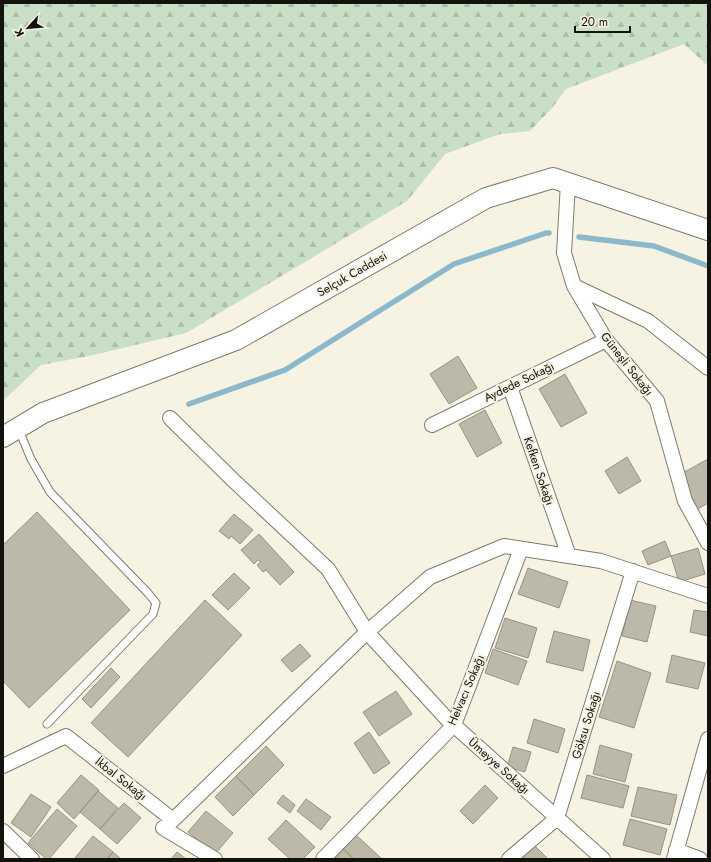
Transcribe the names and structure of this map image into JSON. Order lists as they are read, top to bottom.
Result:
{
  "streets": {
    "street": [
      "Selçuk Caddesi",
      "Güneşli Sokağı",
      "Aydede Sokağı",
      "Kefken Sokağı",
      "Helvacı Sokağı",
      "Göksu Sokağı",
      "Ümeyye Sokağı",
      "İkbal Sokağı"
    ]
  },
  "crossings": [
    ["Selçuk Caddesi", "Güneşli Sokağı"],
    ["Güneşli Sokağı", "Aydede Sokağı"],
    ["Aydede Sokağı", "Kefken Sokağı"],
    ["Helvacı Sokağı", "Ümeyye Sokağı"],
    ["Göksu Sokağı", "Ümeyye Sokağı"]
  ],
  "scale_bar": "20 m",
  "north": "bottom left"
}
